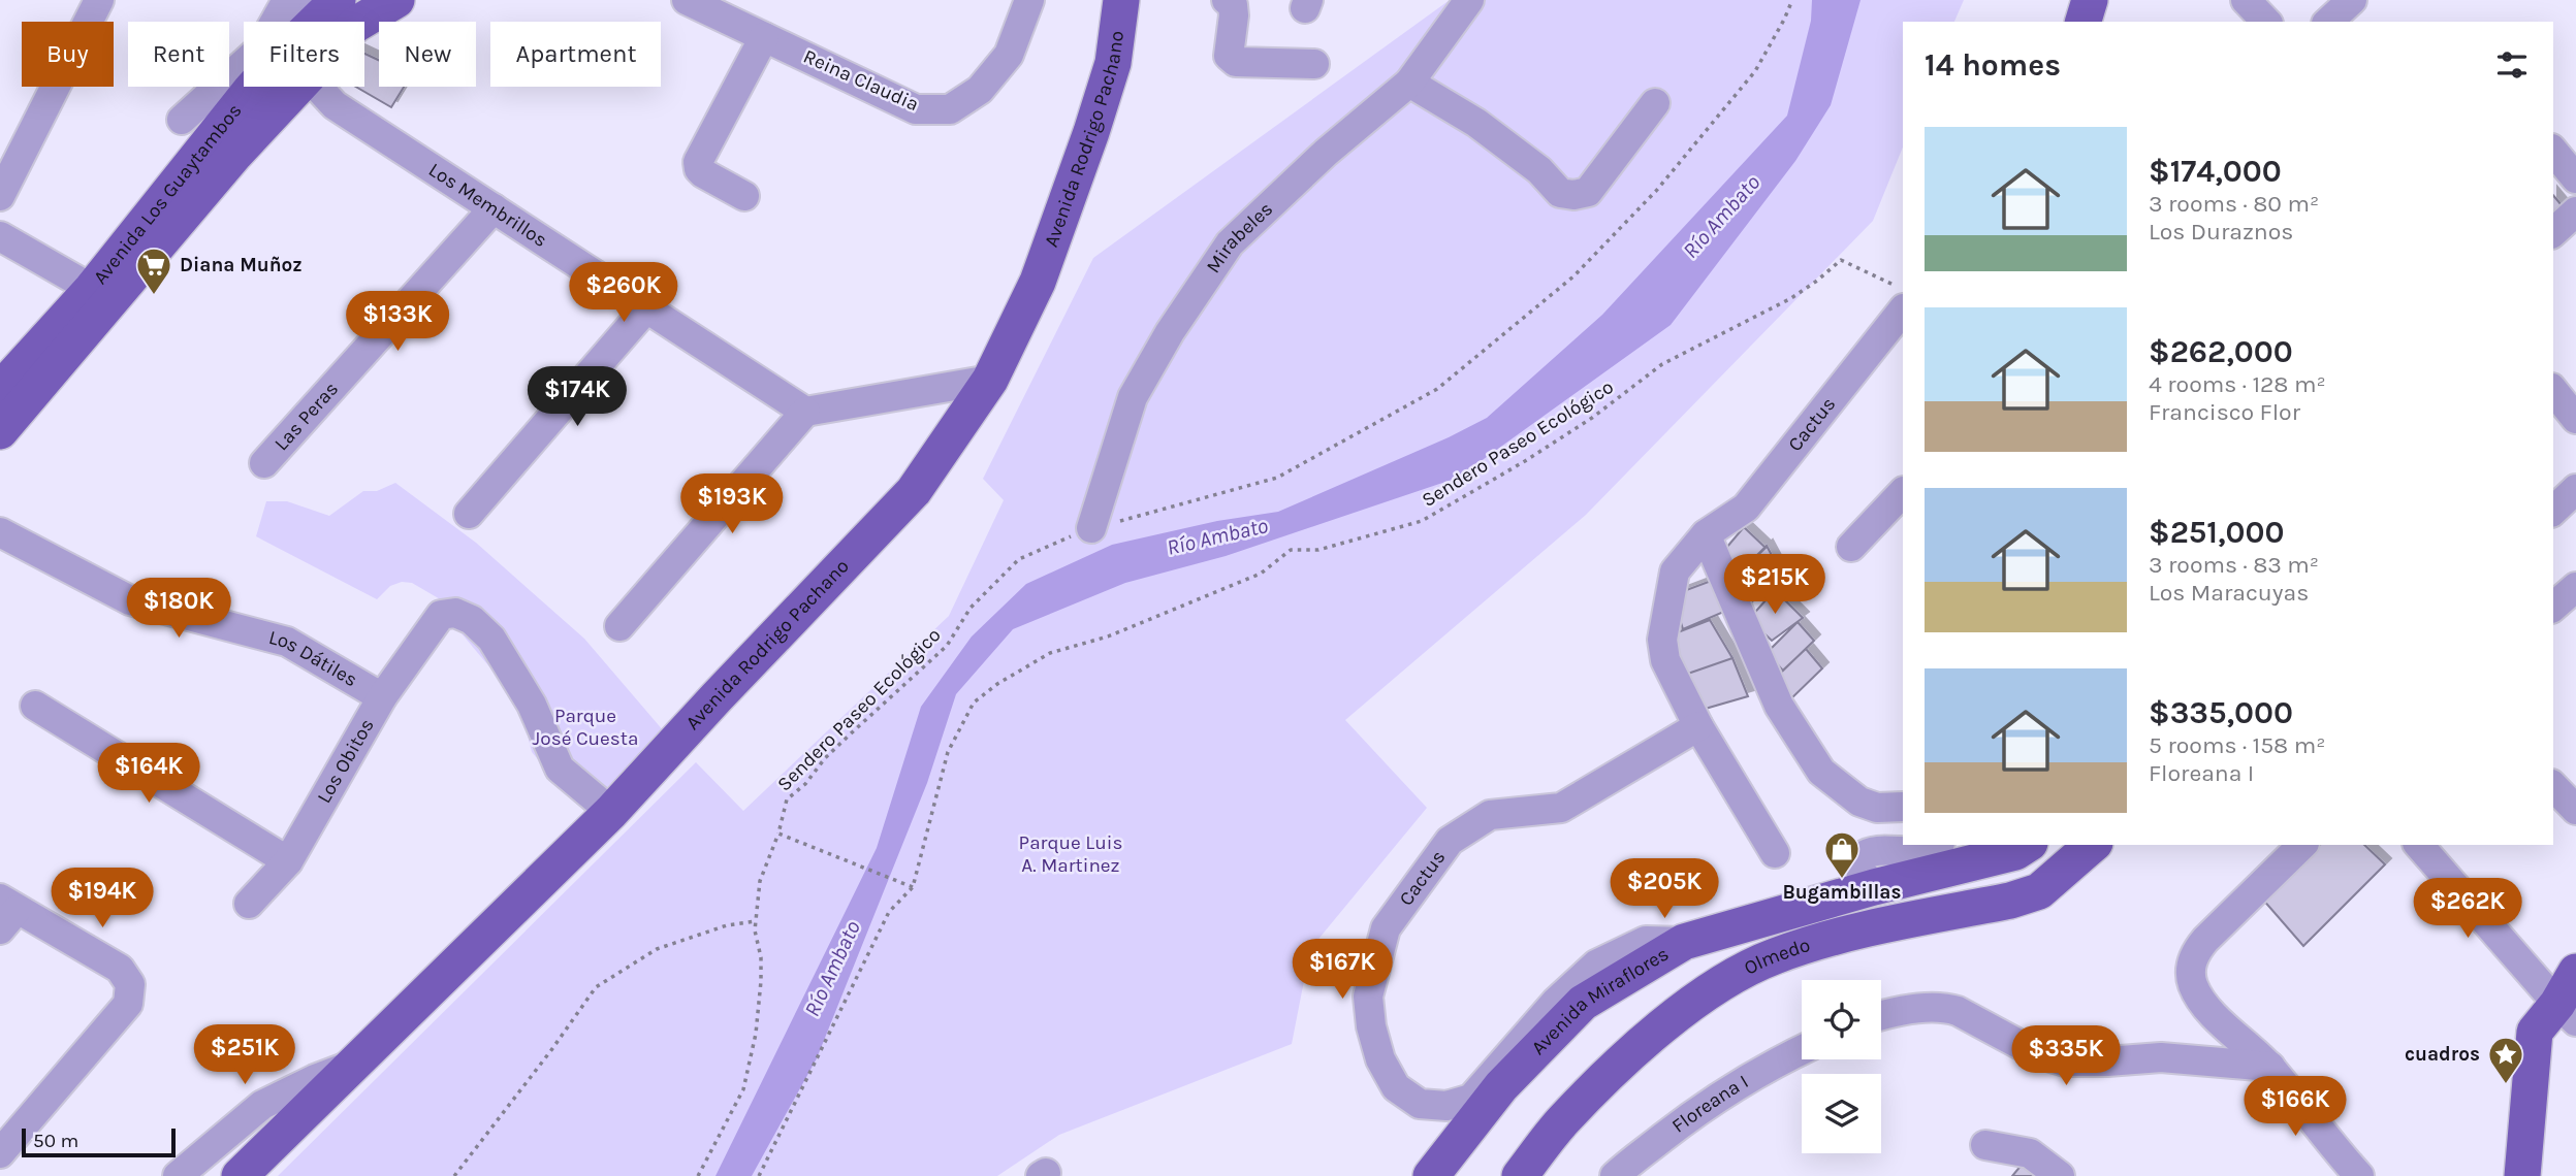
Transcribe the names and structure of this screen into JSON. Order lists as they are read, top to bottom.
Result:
{
  "streets": {
    "main road": [
      "Avenida Rodrigo Pachano",
      "Avenida Los Guaytambos",
      "Olmedo",
      "Avenida Miraflores"
    ],
    "street": [
      "Reina Claudia",
      "Los Membrillos",
      "Mirabeles",
      "Las Peras",
      "Cactus",
      "Los Dátiles",
      "Los Obitos",
      "Floreana I"
    ],
    "path": ["Sendero Paseo Ecológico"]
  },
  "crossings": [
    ["Avenida Rodrigo Pachano", "Los Obitos"],
    ["Los Membrillos", "Las Peras"],
    ["Mirabeles", "Sendero Paseo Ecológico"],
    ["Cactus", "Avenida Miraflores"],
    ["Los Dátiles", "Los Obitos"]
  ],
  "water": ["Río Ambato"],
  "parks": ["Parque José Cuesta", "Parque Luis A. Martinez"],
  "places": {
    "supermarket": ["Diana Muñoz"],
    "shop": ["Bugambillas"],
    "place": ["cuadros"]
  },
  "scale_bar": "50 m",
  "page": {
    "chip": [
      "Buy",
      "Rent",
      "Filters",
      "New",
      "Apartment"
    ],
    "heading": "14 homes",
    "list": [
      {
        "name": "$174,000",
        "note": "3 rooms · 80 m² · Los Duraznos"
      },
      {
        "name": "$262,000",
        "note": "4 rooms · 128 m² · Francisco Flor"
      },
      {
        "name": "$251,000",
        "note": "3 rooms · 83 m² · Los Maracuyas"
      },
      {
        "name": "$335,000",
        "note": "5 rooms · 158 m² · Floreana I"
      }
    ],
    "price": [
      "$260K",
      "$133K",
      "$174K",
      "$193K",
      "$215K",
      "$180K",
      "$164K",
      "$205K",
      "$194K",
      "$262K",
      "$167K",
      "$251K",
      "$335K",
      "$166K"
    ],
    "scale": "50 m"
  }
}
